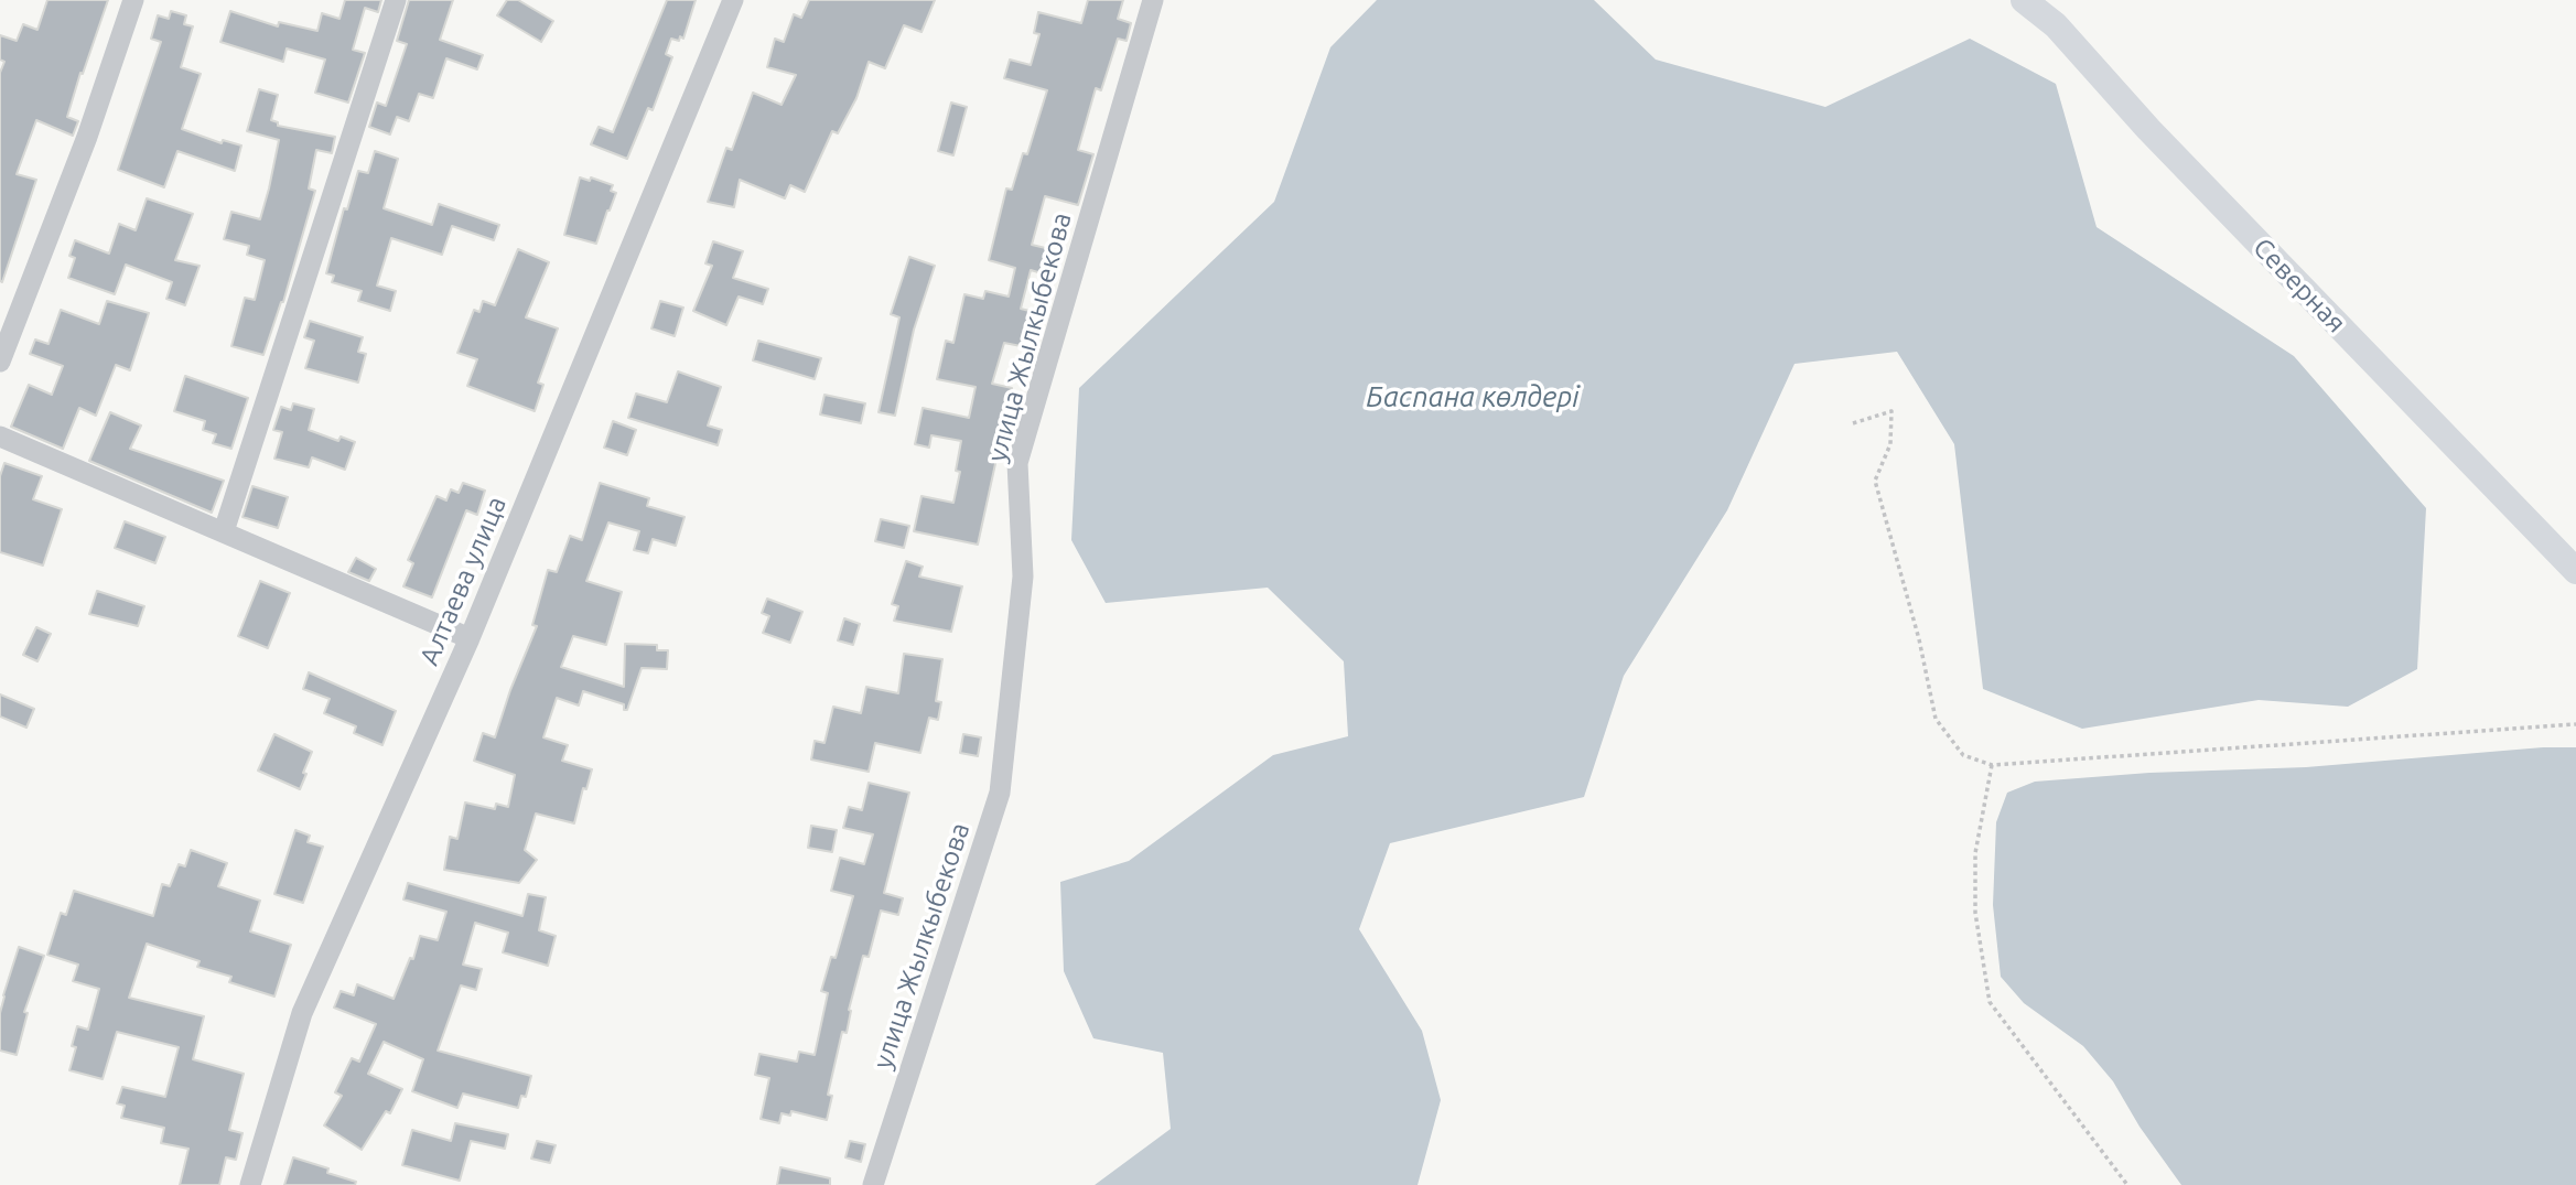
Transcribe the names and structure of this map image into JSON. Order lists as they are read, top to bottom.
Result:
{
  "streets": {
    "main road": ["Северная"],
    "street": ["улица Жылкыбекова", "Алтаева улица"]
  },
  "water": ["Баспана көлдері"]
}
